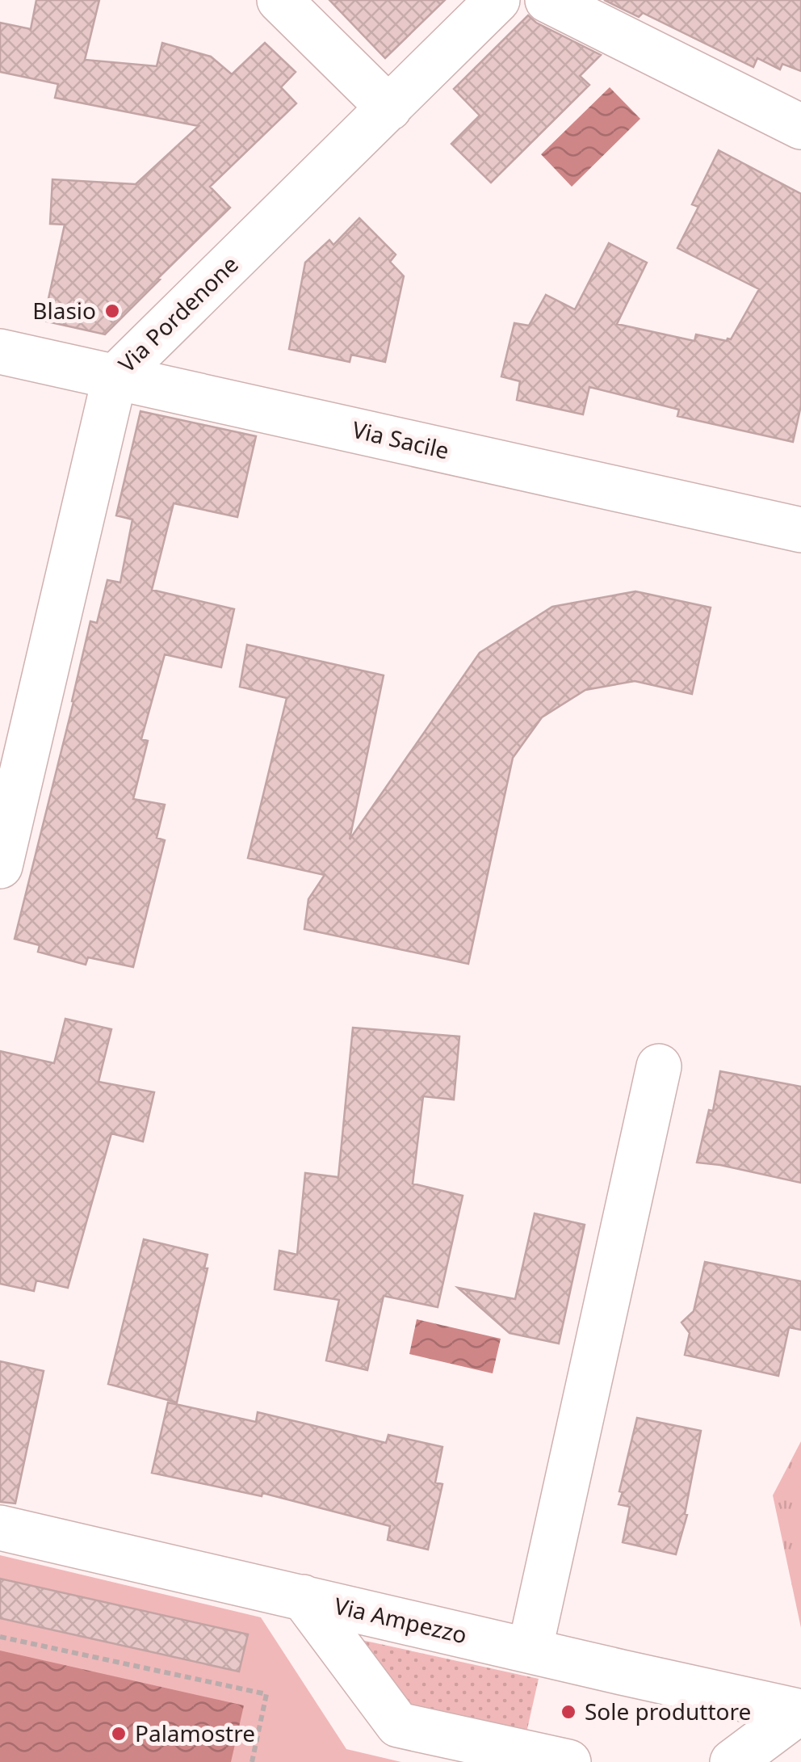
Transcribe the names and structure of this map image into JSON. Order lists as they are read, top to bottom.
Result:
{
  "streets": {
    "street": ["Via Pordenone", "Via Sacile", "Via Ampezzo"]
  },
  "crossings": [
    ["Via Pordenone", "Via Sacile"]
  ],
  "places": ["Blasio", "Sole produttore", "Palamostre"]
}
